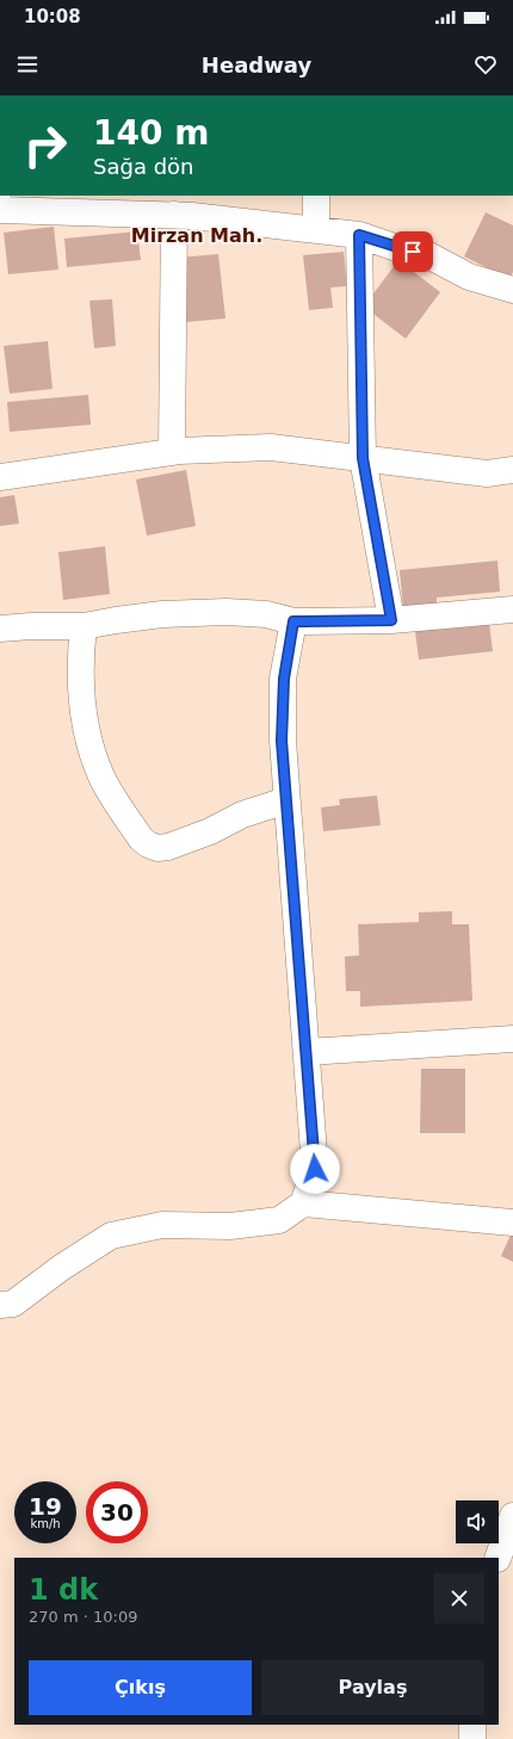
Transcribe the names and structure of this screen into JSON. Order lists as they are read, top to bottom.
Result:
{
  "districts": ["Mirzan Mah."],
  "page": {
    "status": "10:08",
    "header": "Headway",
    "turn": ["140 m", "Sağa dön"],
    "speed": "19 km/h",
    "limit": "30",
    "heading": ["1 dk", "270 m · 10:09"],
    "buttons": ["Çıkış", "Paylaş"]
  }
}
